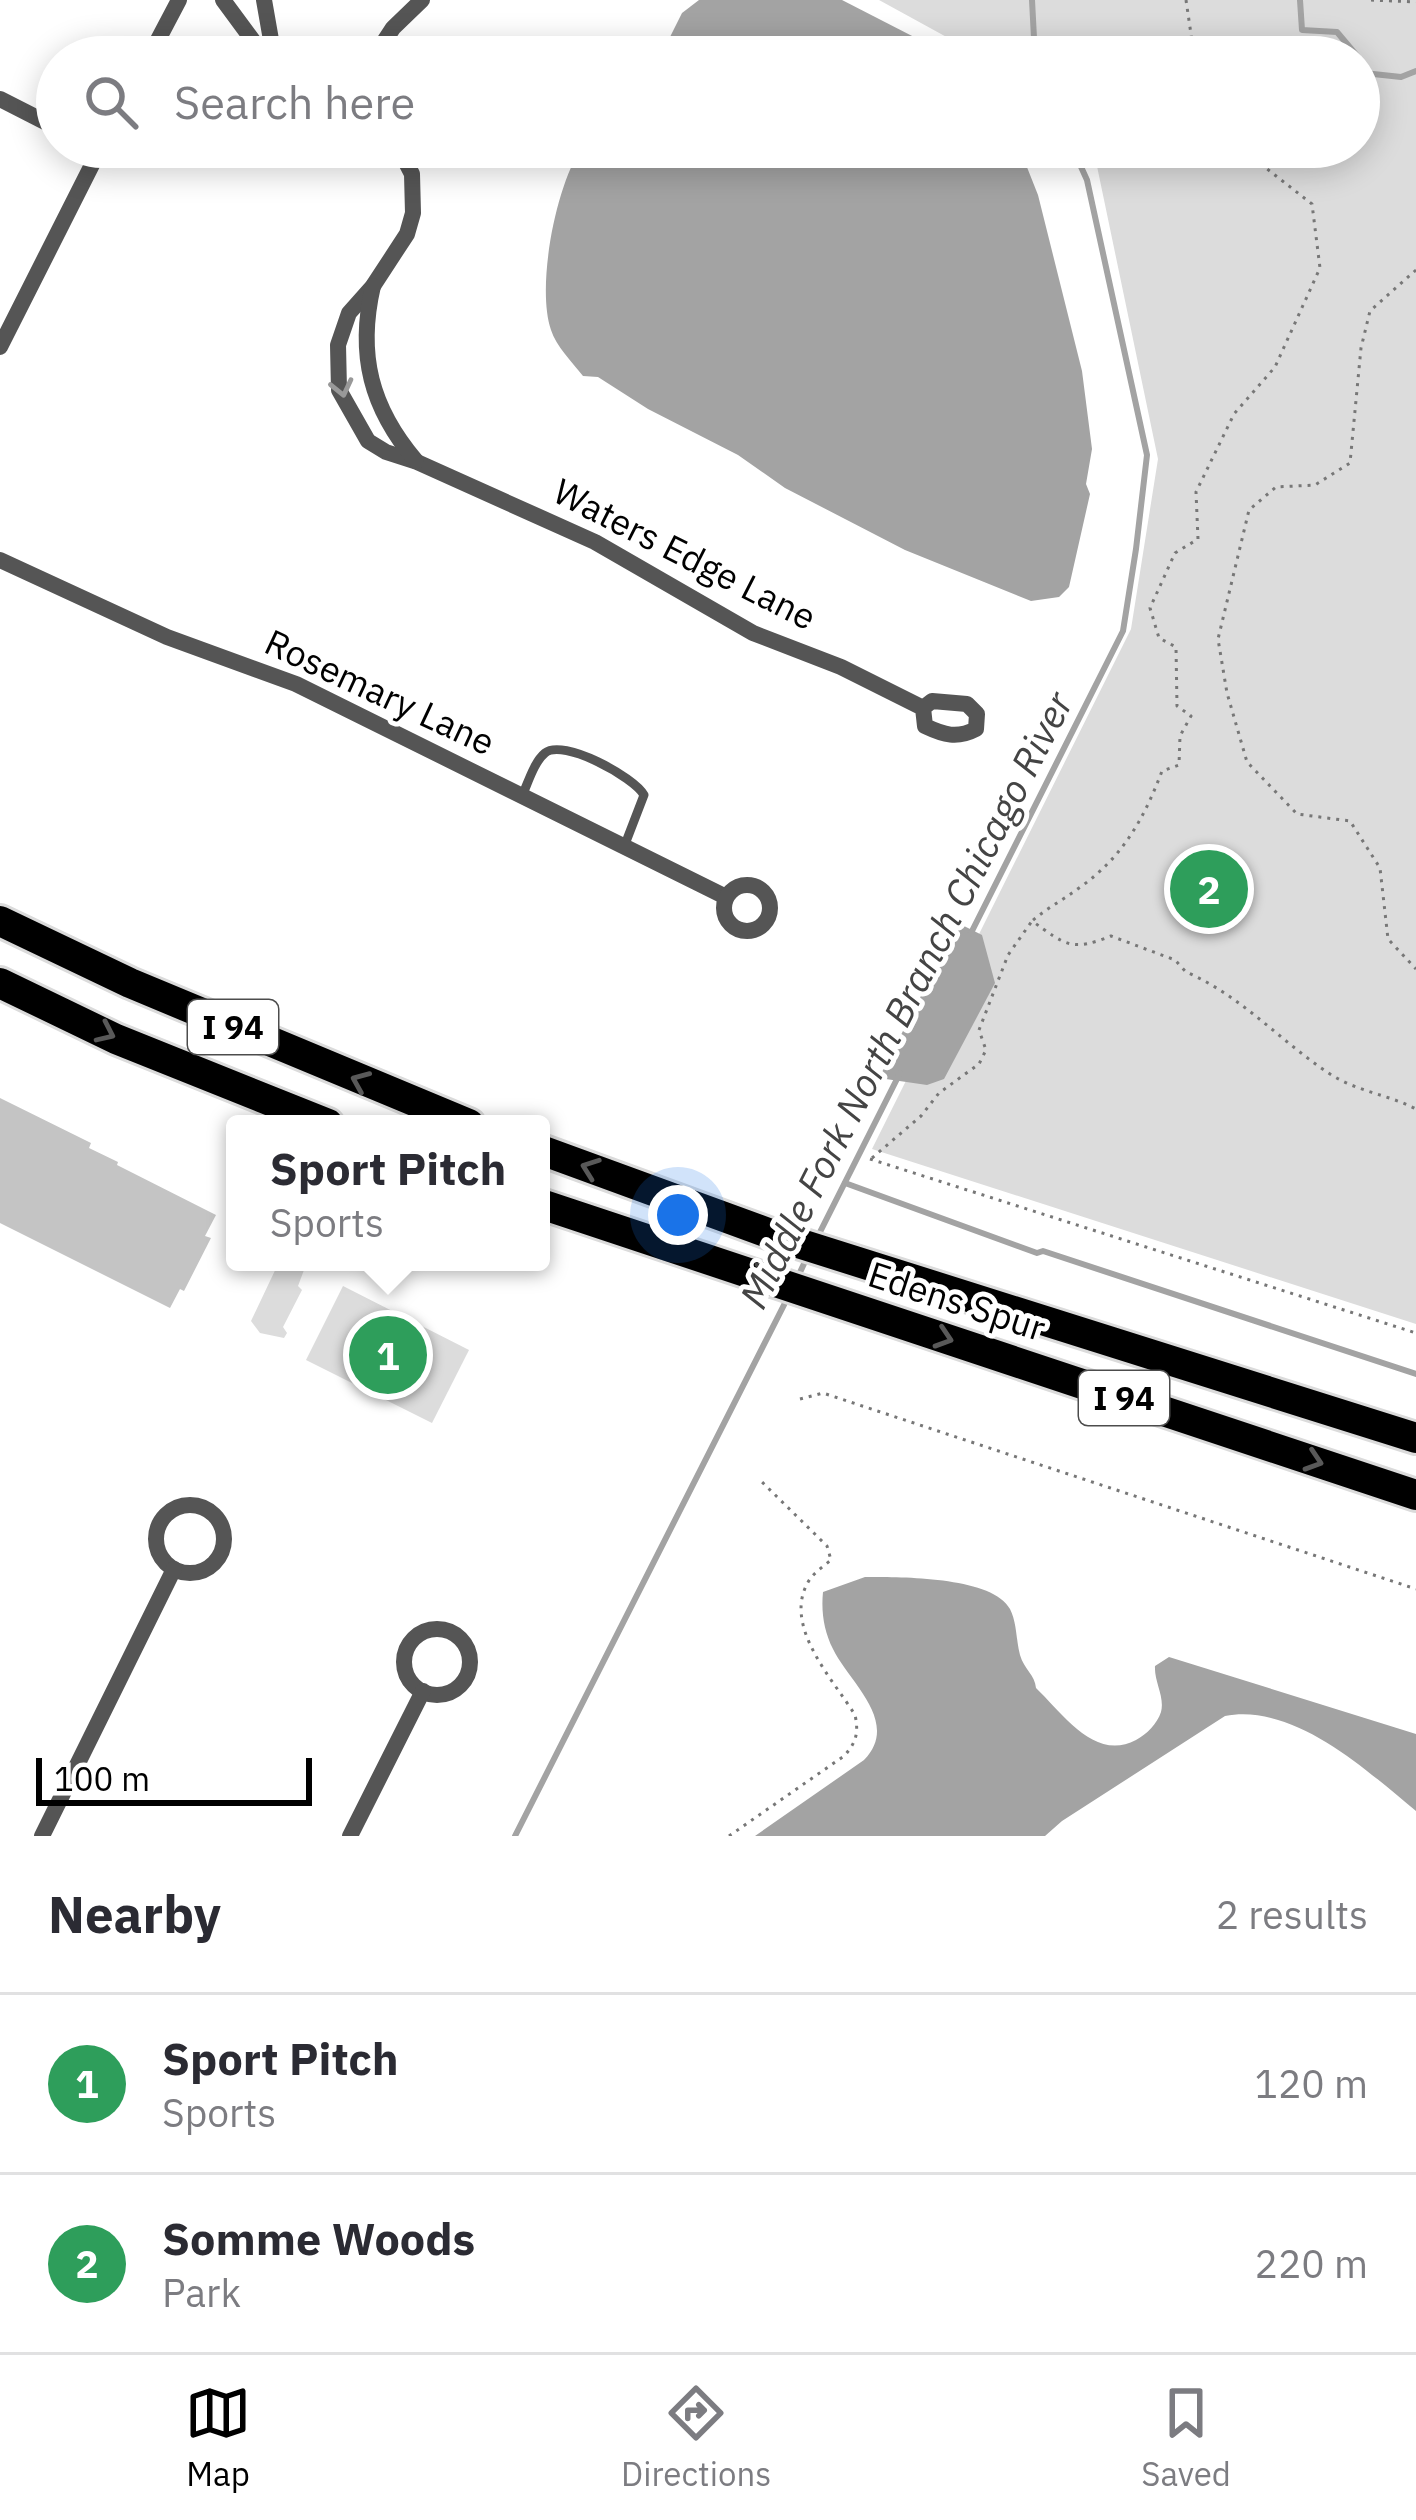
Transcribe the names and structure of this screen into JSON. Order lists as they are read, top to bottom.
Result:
{
  "streets": {
    "highway": ["I 94", "Edens Spur"],
    "street": ["Waters Edge Lane", "Rosemary Lane"]
  },
  "water": ["Middle Fork North Branch Chicago River"],
  "scale_bar": "100 m",
  "page": {
    "search": "Search here",
    "pins": ["2", "1"],
    "popup": ["Sport Pitch", "Sports"],
    "scale": "100 m",
    "heading": ["Nearby", "2 results"],
    "list": [
      {
        "mark": "1",
        "name": "Sport Pitch",
        "note": "Sports",
        "value": "120 m"
      },
      {
        "mark": "2",
        "name": "Somme Woods",
        "note": "Park",
        "value": "220 m"
      }
    ],
    "nav": ["Map", "Directions", "Saved"]
  }
}
